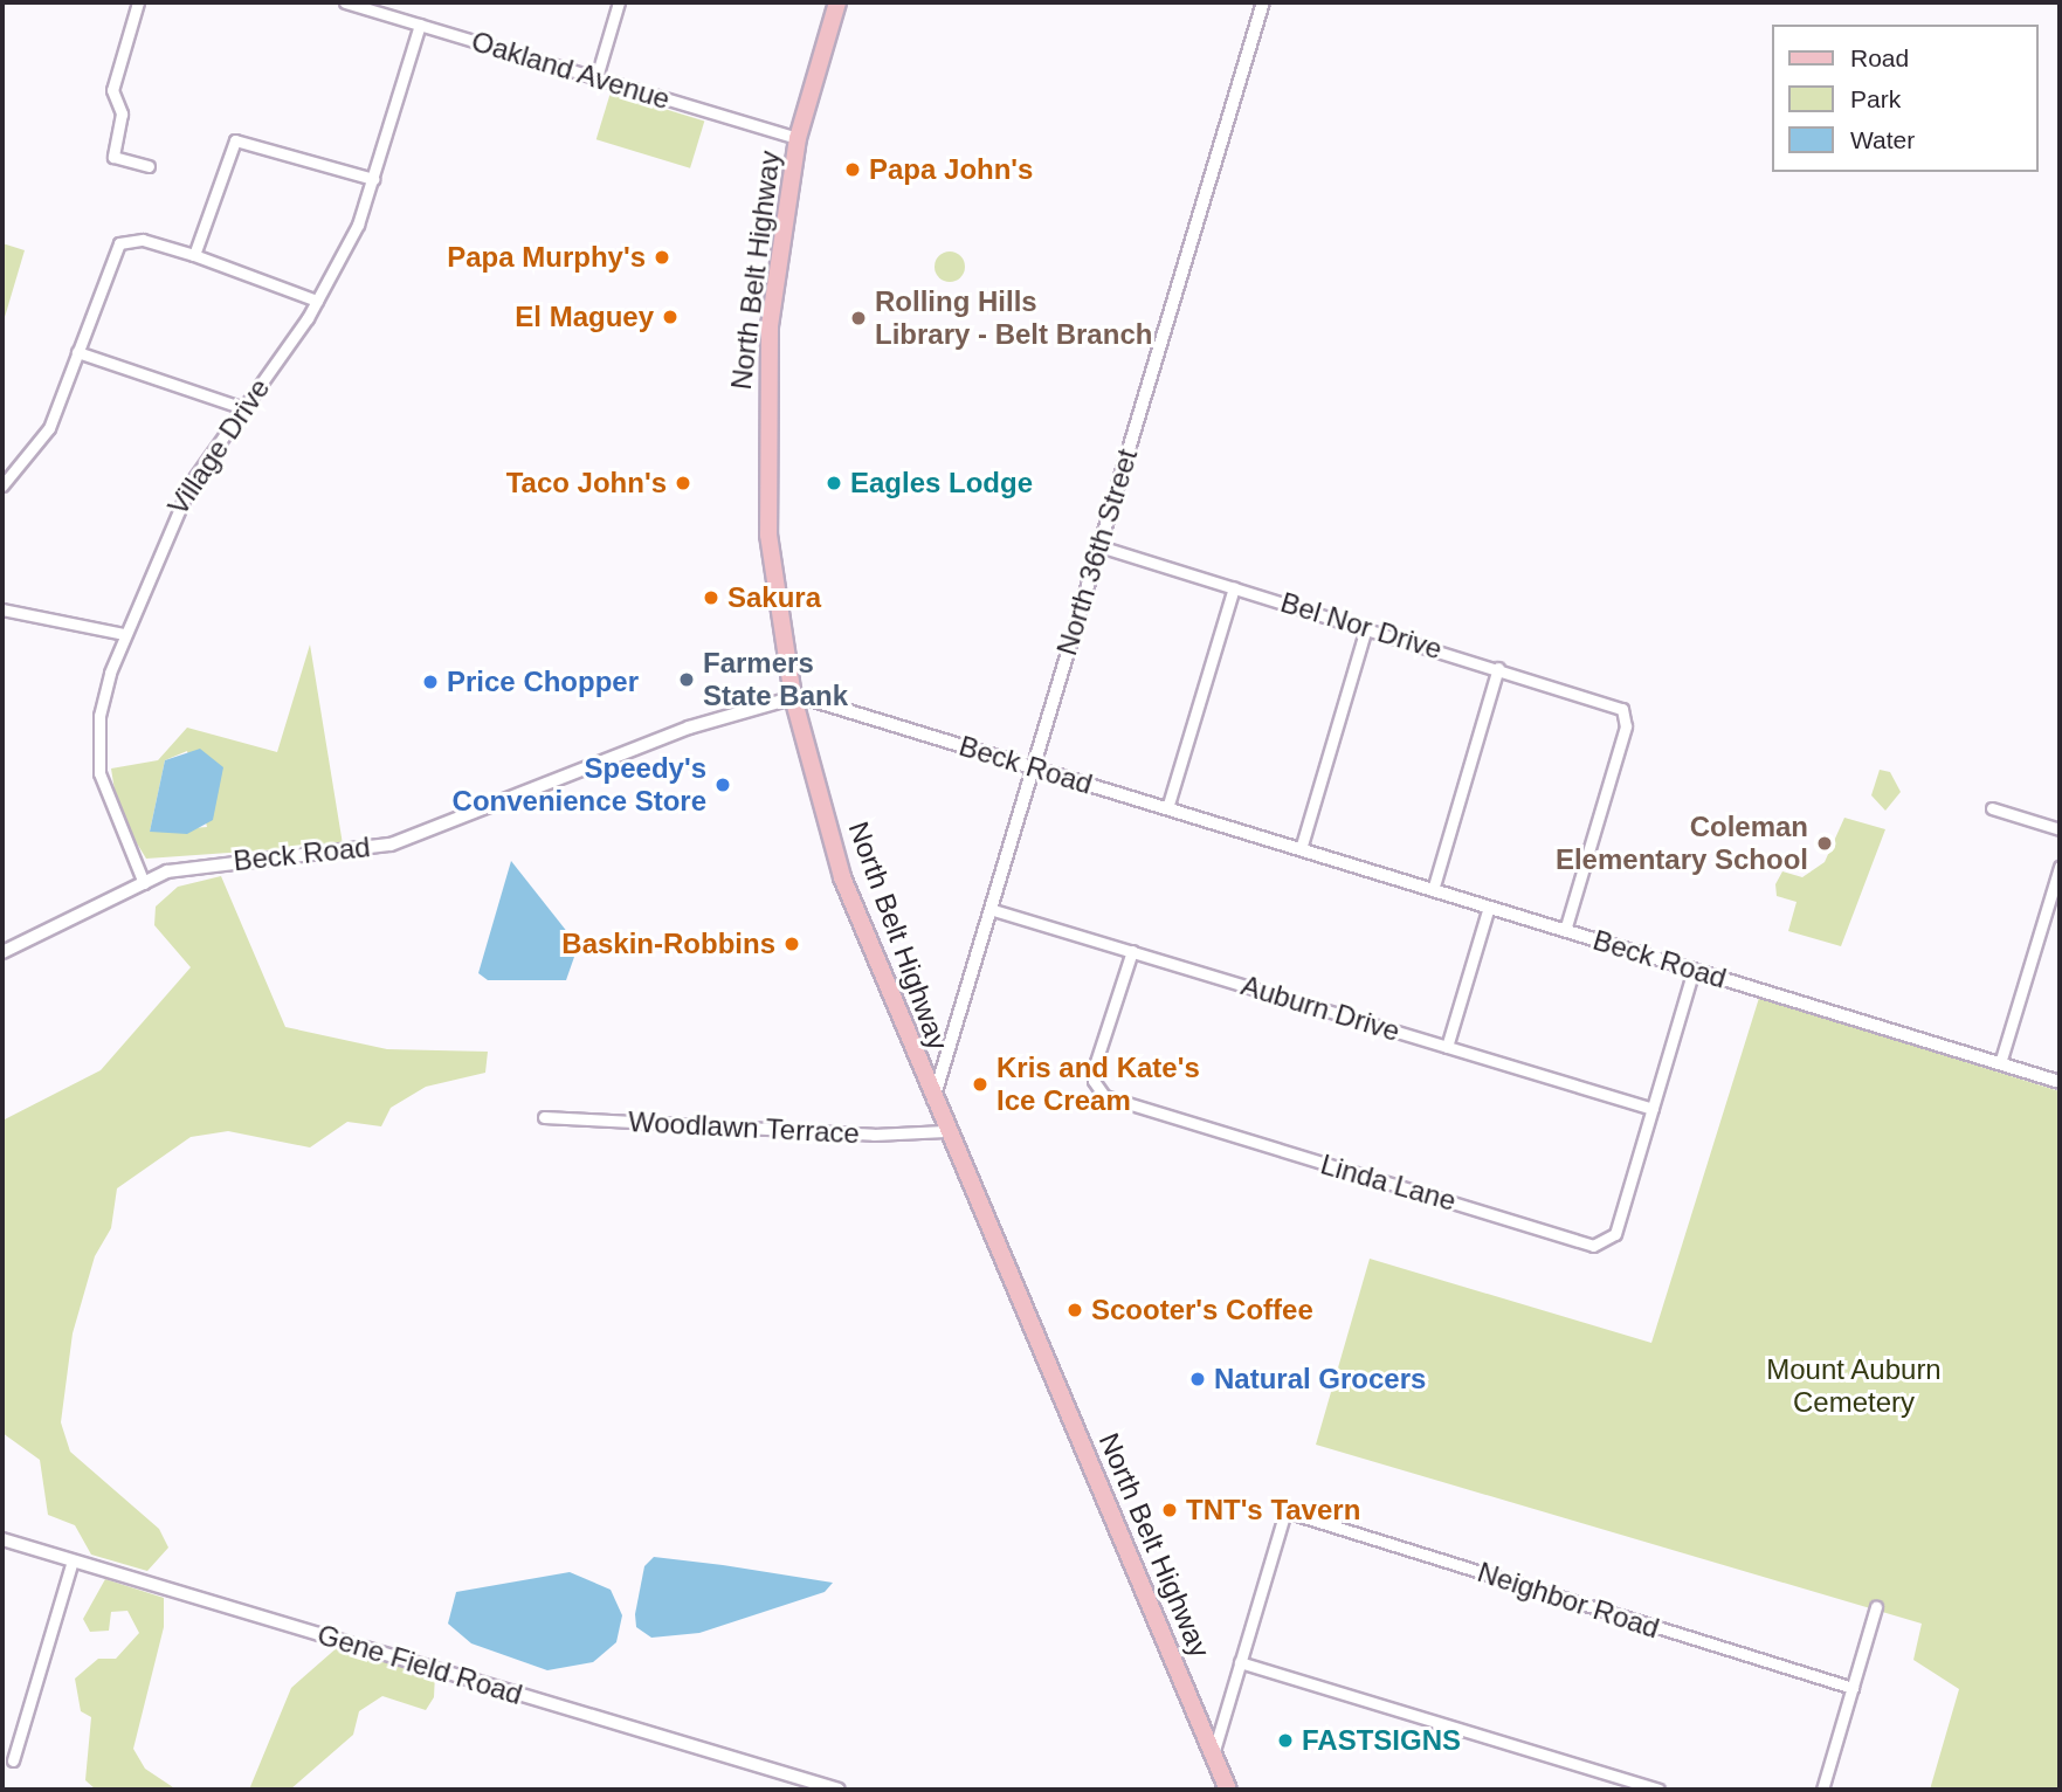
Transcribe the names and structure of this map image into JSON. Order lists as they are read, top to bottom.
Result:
{
  "streets": {
    "main road": ["North Belt Highway"],
    "street": [
      "Oakland Avenue",
      "Village Drive",
      "North 36th Street",
      "Bel Nor Drive",
      "Beck Road",
      "Auburn Drive",
      "Woodlawn Terrace",
      "Linda Lane",
      "Neighbor Road",
      "Gene Field Road"
    ]
  },
  "crossings": [
    ["Oakland Avenue", "North Belt Highway"],
    ["Oakland Avenue", "Village Drive"],
    ["North Belt Highway", "North 36th Street"],
    ["North Belt Highway", "Beck Road"],
    ["North Belt Highway", "Woodlawn Terrace"],
    ["Village Drive", "Beck Road"],
    ["North 36th Street", "Bel Nor Drive"],
    ["North 36th Street", "Beck Road"],
    ["North 36th Street", "Auburn Drive"],
    ["Bel Nor Drive", "Beck Road"],
    ["Auburn Drive", "Linda Lane"]
  ],
  "parks": ["Mount Auburn Cemetery"],
  "places": [
    "Papa John's",
    "Papa Murphy's",
    "El Maguey",
    "Rolling Hills Library - Belt Branch",
    "Taco John's",
    "Eagles Lodge",
    "Sakura",
    "Farmers State Bank",
    "Price Chopper",
    "Speedy's Convenience Store",
    "Coleman Elementary School",
    "Baskin-Robbins",
    "Kris and Kate's Ice Cream",
    "Scooter's Coffee",
    "Natural Grocers",
    "TNT's Tavern",
    "FASTSIGNS"
  ],
  "legend": ["Road", "Park", "Water"]
}
